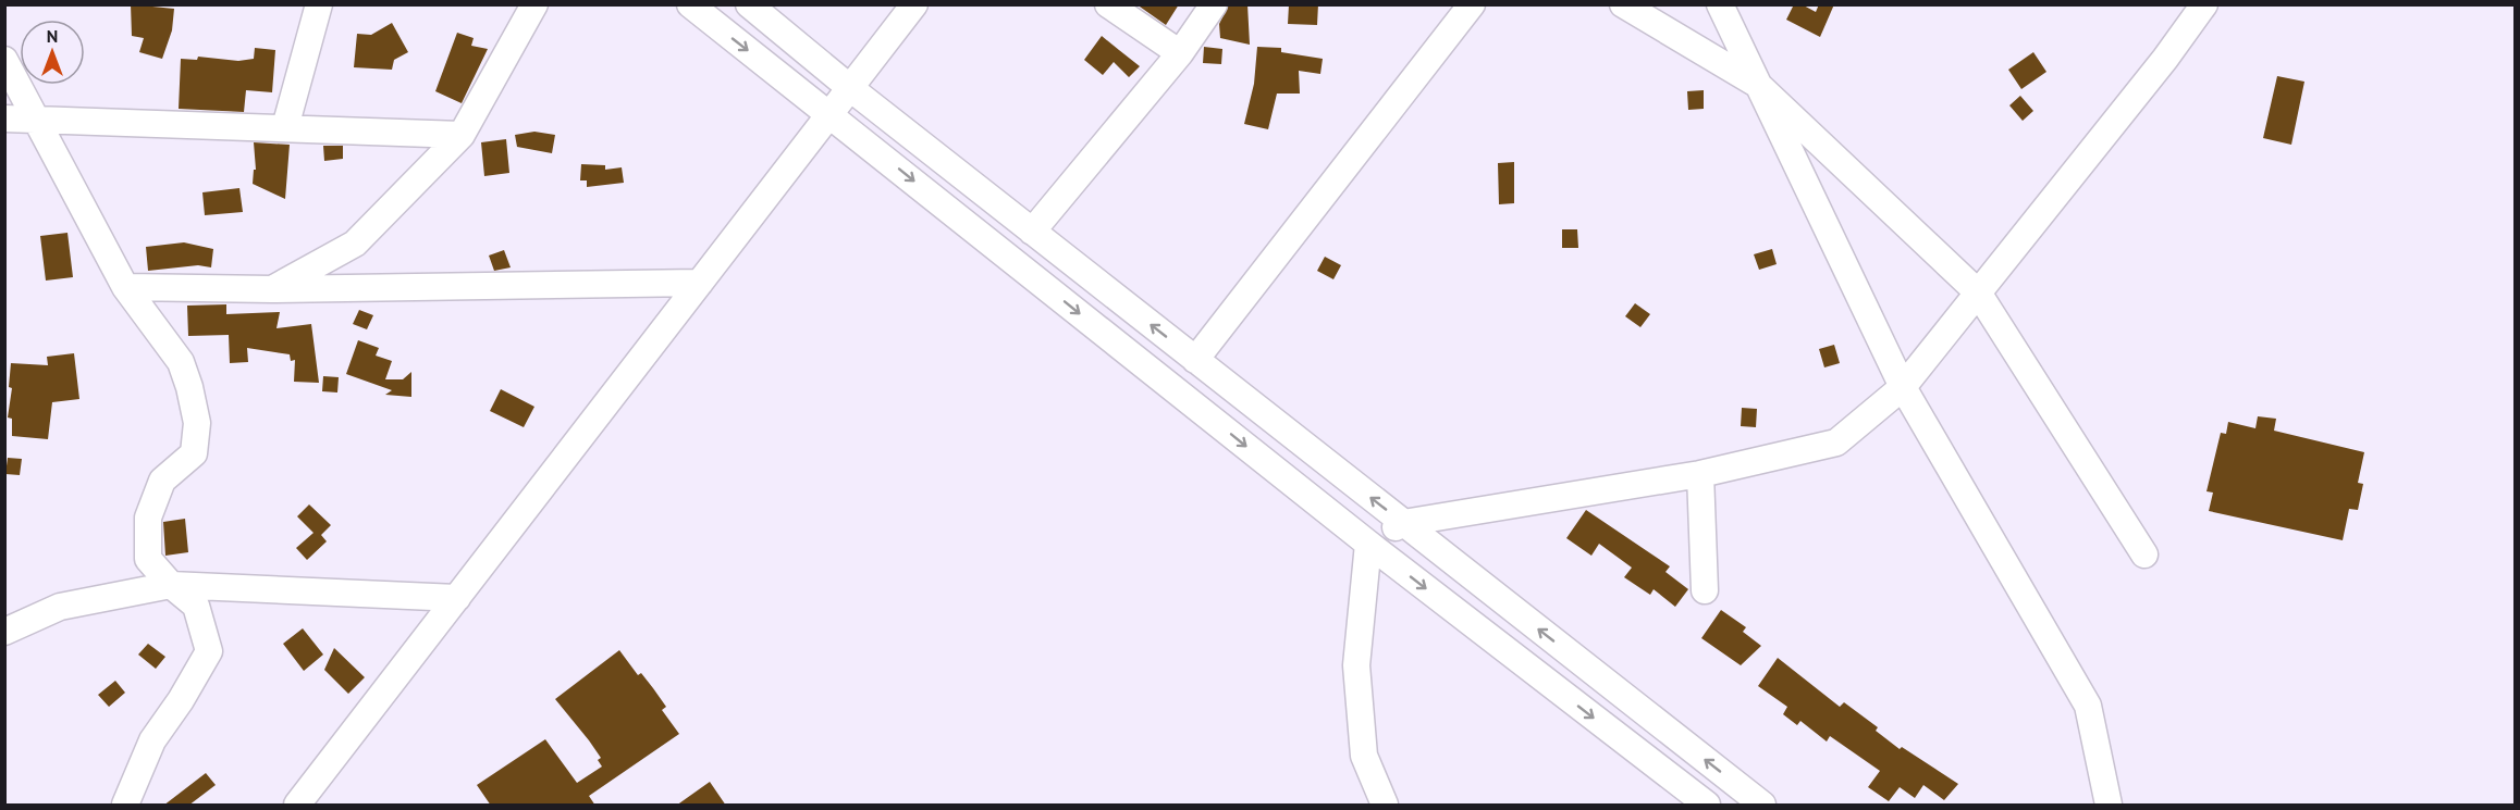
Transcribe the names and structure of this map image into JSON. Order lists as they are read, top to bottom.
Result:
{
  "north": "top"
}
